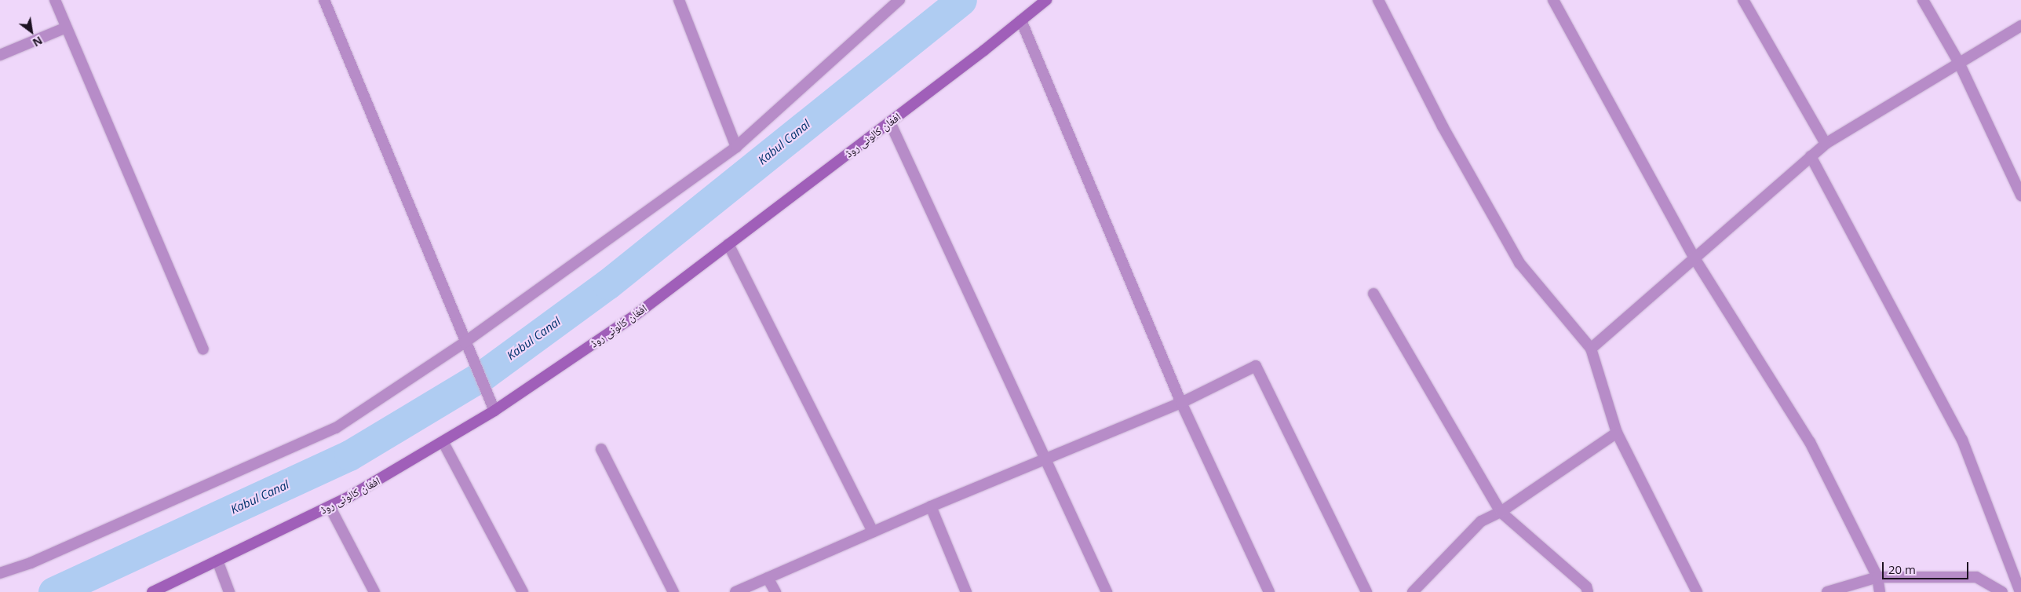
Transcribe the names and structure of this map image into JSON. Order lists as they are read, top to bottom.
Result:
{
  "streets": {
    "main road": ["افغان کالونی روڈ"]
  },
  "water": ["Kabul Canal"],
  "scale_bar": "20 m",
  "north": "bottom right"
}
